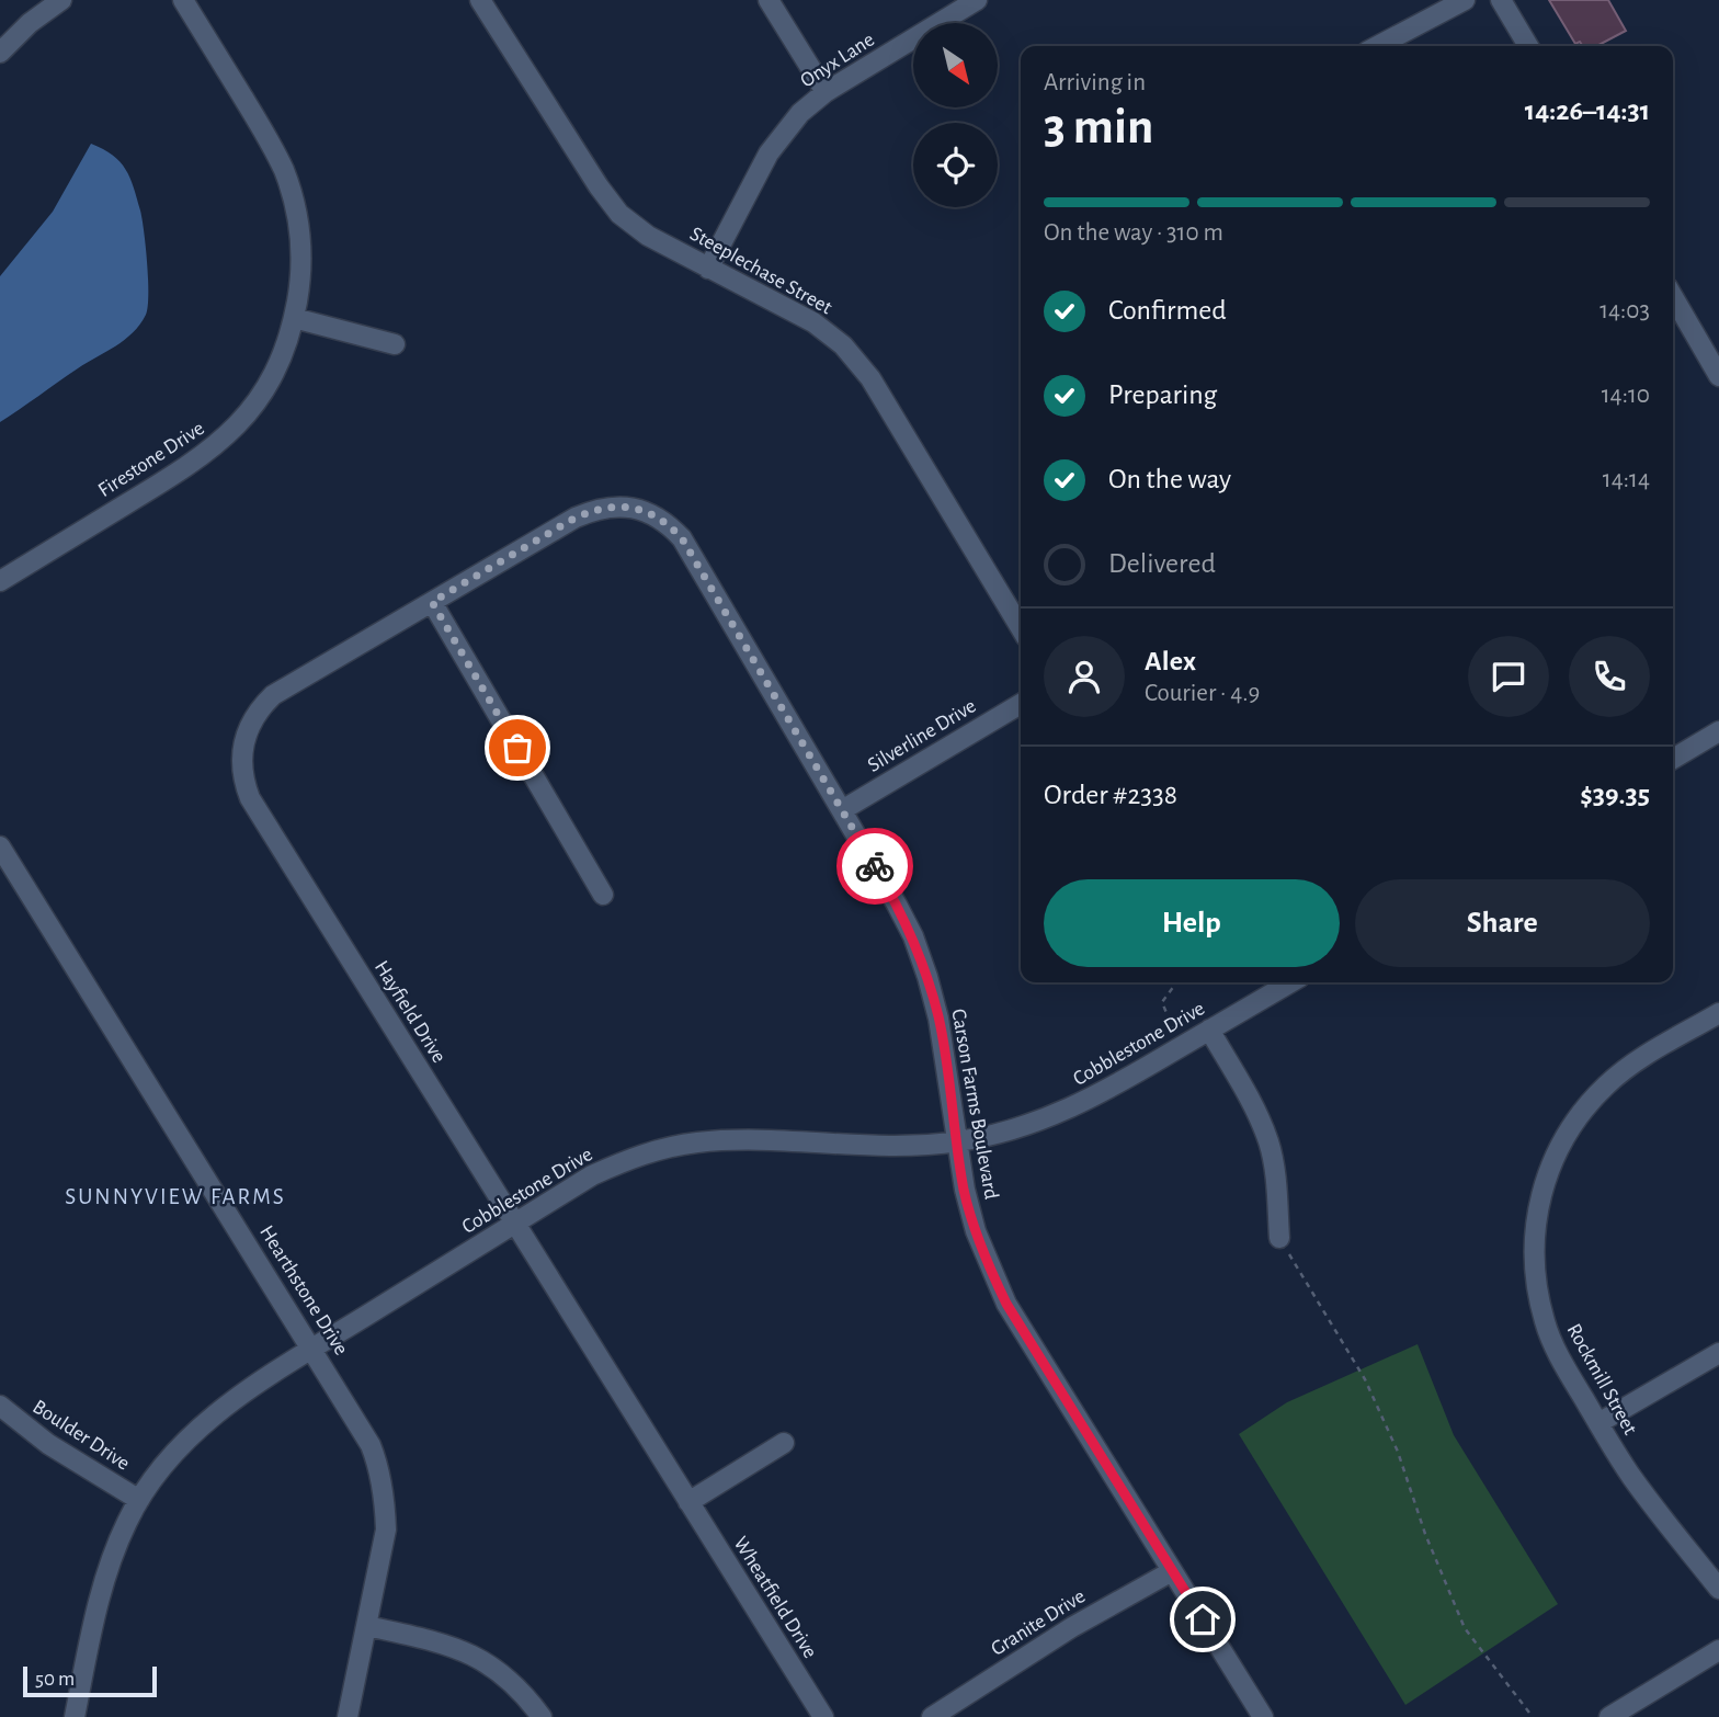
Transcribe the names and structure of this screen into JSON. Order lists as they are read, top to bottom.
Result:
{
  "streets": {
    "street": [
      "Onyx Lane",
      "Steeplechase Street",
      "Firestone Drive",
      "Silverline Drive",
      "Hayfield Drive",
      "Cobblestone Drive",
      "Carson Farms Boulevard",
      "Hearthstone Drive",
      "Rockmill Street",
      "Boulder Drive",
      "Wheatfield Drive",
      "Granite Drive"
    ]
  },
  "crossings": [
    ["Onyx Lane", "Steeplechase Street"],
    ["Silverline Drive", "Carson Farms Boulevard"],
    ["Hayfield Drive", "Cobblestone Drive"],
    ["Hayfield Drive", "Carson Farms Boulevard"],
    ["Hayfield Drive", "Wheatfield Drive"],
    ["Cobblestone Drive", "Carson Farms Boulevard"],
    ["Cobblestone Drive", "Hearthstone Drive"],
    ["Cobblestone Drive", "Boulder Drive"],
    ["Carson Farms Boulevard", "Granite Drive"]
  ],
  "districts": ["SUNNYVIEW FARMS"],
  "scale_bar": "50 m",
  "north": "bottom right",
  "page": {
    "heading": ["3 min", "Arriving in", "14:26–14:31"],
    "panel": [
      "Alex",
      "Courier · 4.9",
      "Order #2338",
      "$39.35"
    ],
    "bar": "On the way · 310 m",
    "list": [
      ["Confirmed", "14:03"],
      ["Preparing", "14:10"],
      ["On the way", "14:14"],
      "Delivered"
    ],
    "buttons": ["Help", "Share"],
    "scale": "50 m"
  }
}
